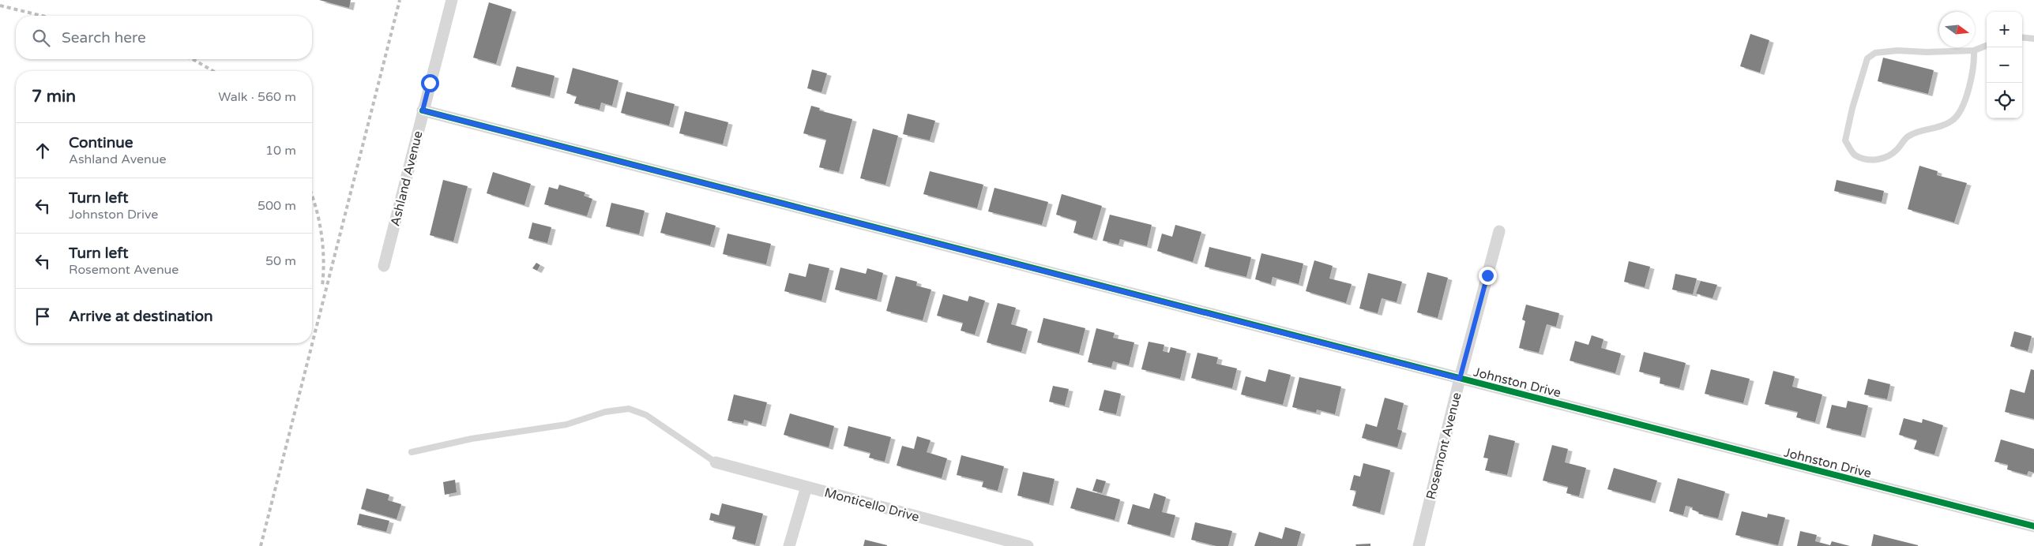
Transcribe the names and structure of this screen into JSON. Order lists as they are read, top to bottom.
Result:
{
  "streets": {
    "street": [
      "Ashland Avenue",
      "Johnston Drive",
      "Rosemont Avenue",
      "Monticello Drive"
    ]
  },
  "crossings": [
    ["Ashland Avenue", "Johnston Drive"],
    ["Johnston Drive", "Rosemont Avenue"]
  ],
  "north": "right",
  "page": {
    "map_buttons": ["+", "−"],
    "search": "Search here",
    "heading": ["7 min", "Walk · 560 m"],
    "list": [
      ["Continue", "Ashland Avenue", "10 m"],
      ["Turn left", "Johnston Drive", "500 m"],
      ["Turn left", "Rosemont Avenue", "50 m"],
      "Arrive at destination"
    ]
  }
}
